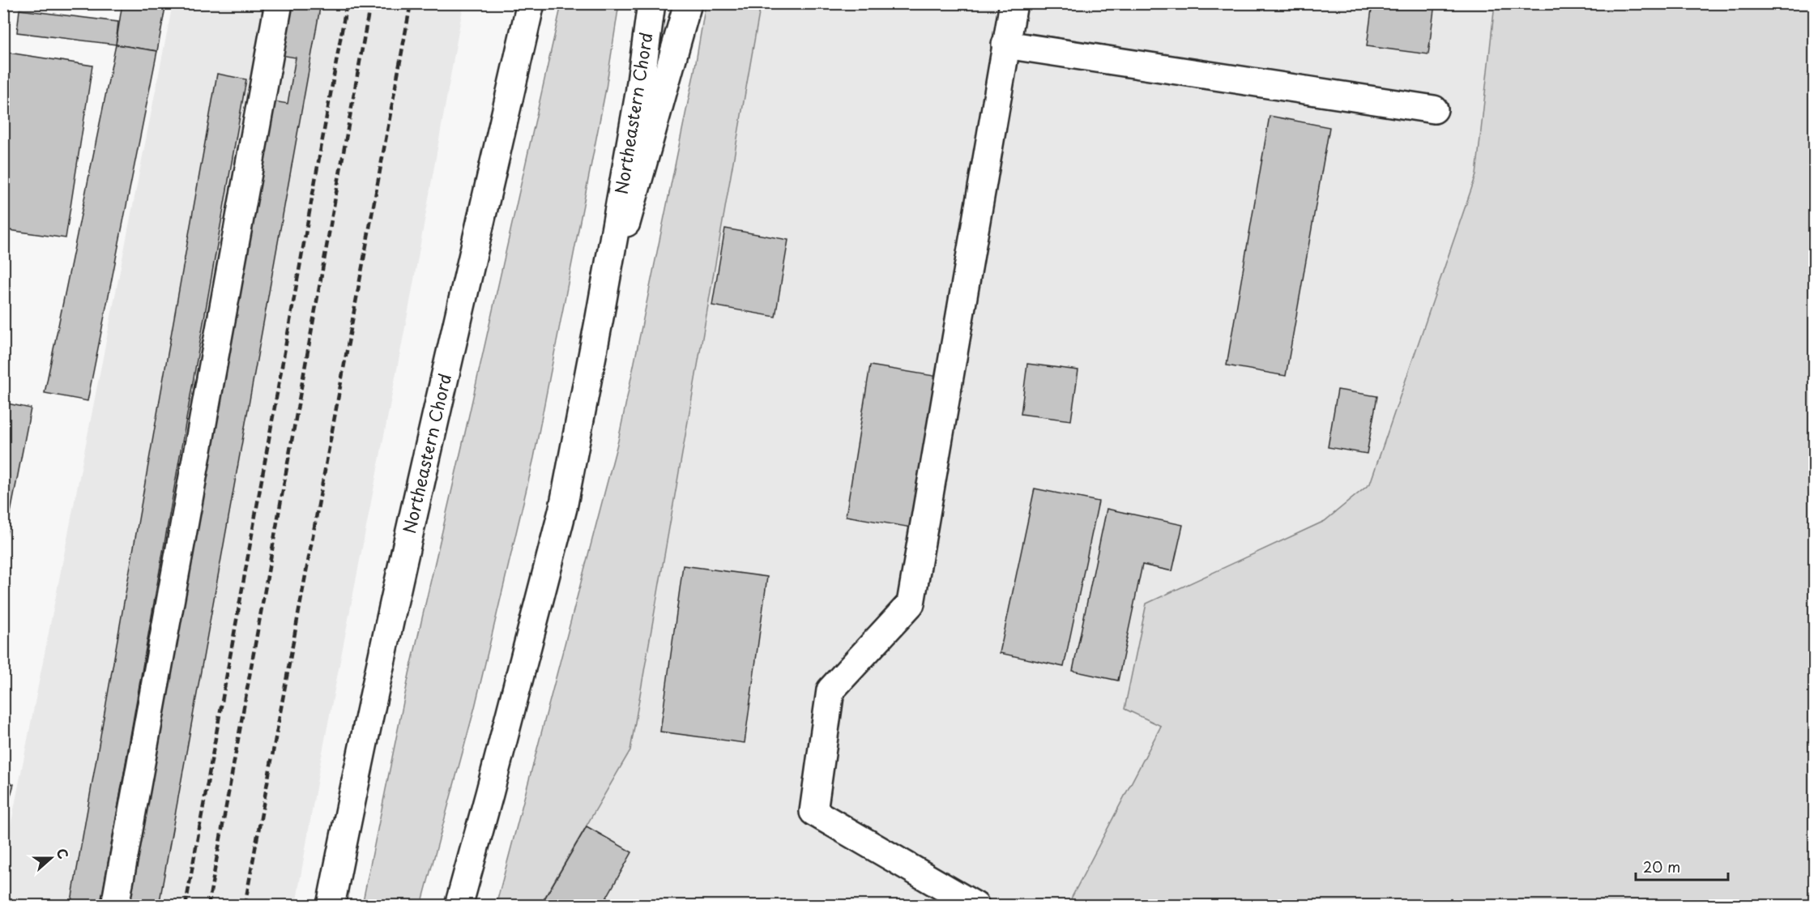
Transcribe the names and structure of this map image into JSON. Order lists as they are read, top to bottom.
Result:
{
  "streets": {
    "street": ["Northeastern Chord"]
  },
  "scale_bar": "20 m",
  "north": "right"
}
